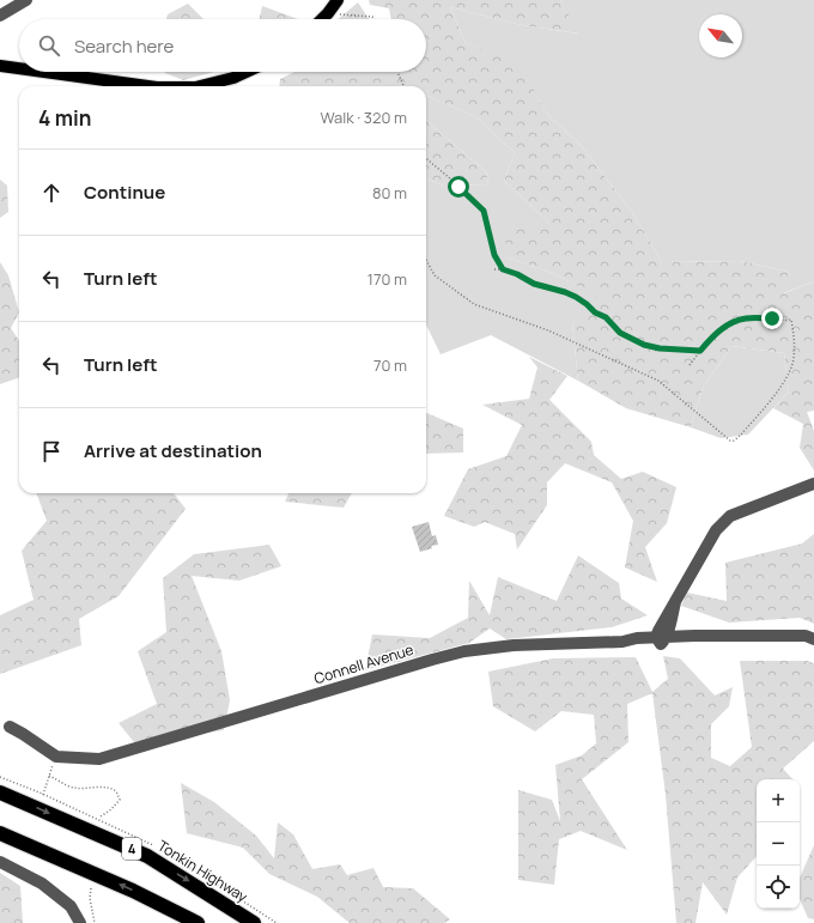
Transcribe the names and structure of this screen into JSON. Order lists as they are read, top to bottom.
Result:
{
  "streets": {
    "highway": ["4", "Tonkin Highway"],
    "street": ["Connell Avenue"]
  },
  "north": "top left",
  "page": {
    "search": "Search here",
    "heading": ["4 min", "Walk · 320 m"],
    "list": [
      ["Continue", "80 m"],
      ["Turn left", "170 m"],
      ["Turn left", "70 m"],
      "Arrive at destination"
    ],
    "map_buttons": ["+", "−"]
  }
}
